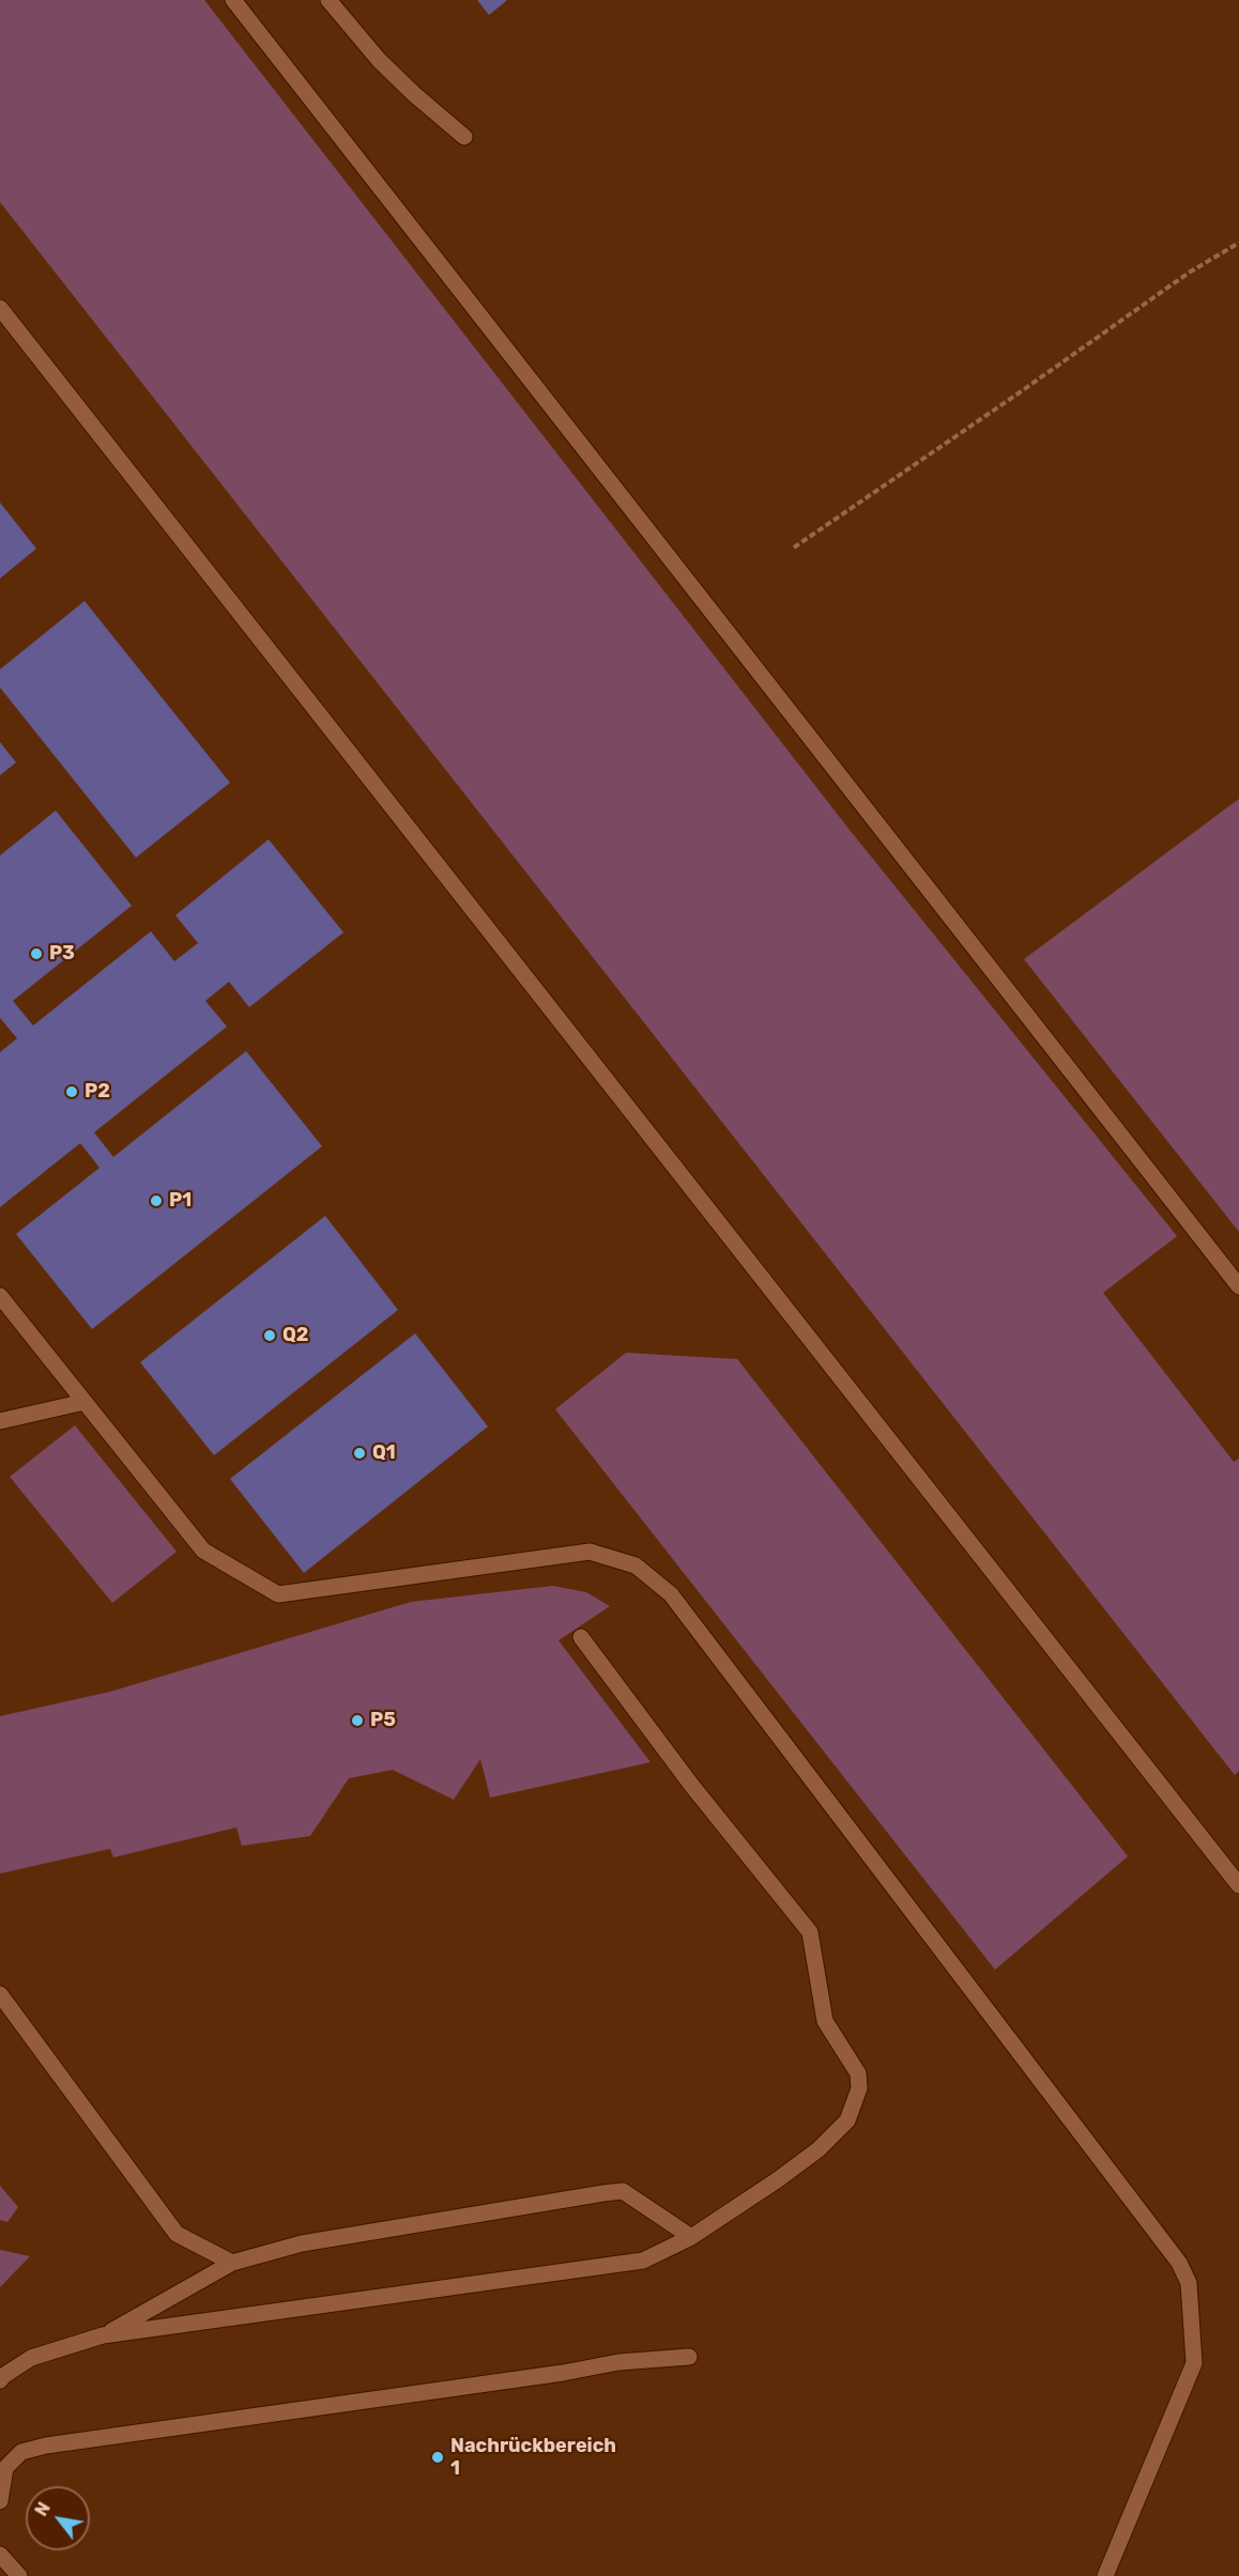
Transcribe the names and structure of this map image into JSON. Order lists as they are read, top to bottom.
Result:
{
  "places": [
    "P3",
    "P2",
    "P1",
    "Q2",
    "Q1",
    "P5",
    "Nachrückbereich 1"
  ],
  "north": "top left"
}
